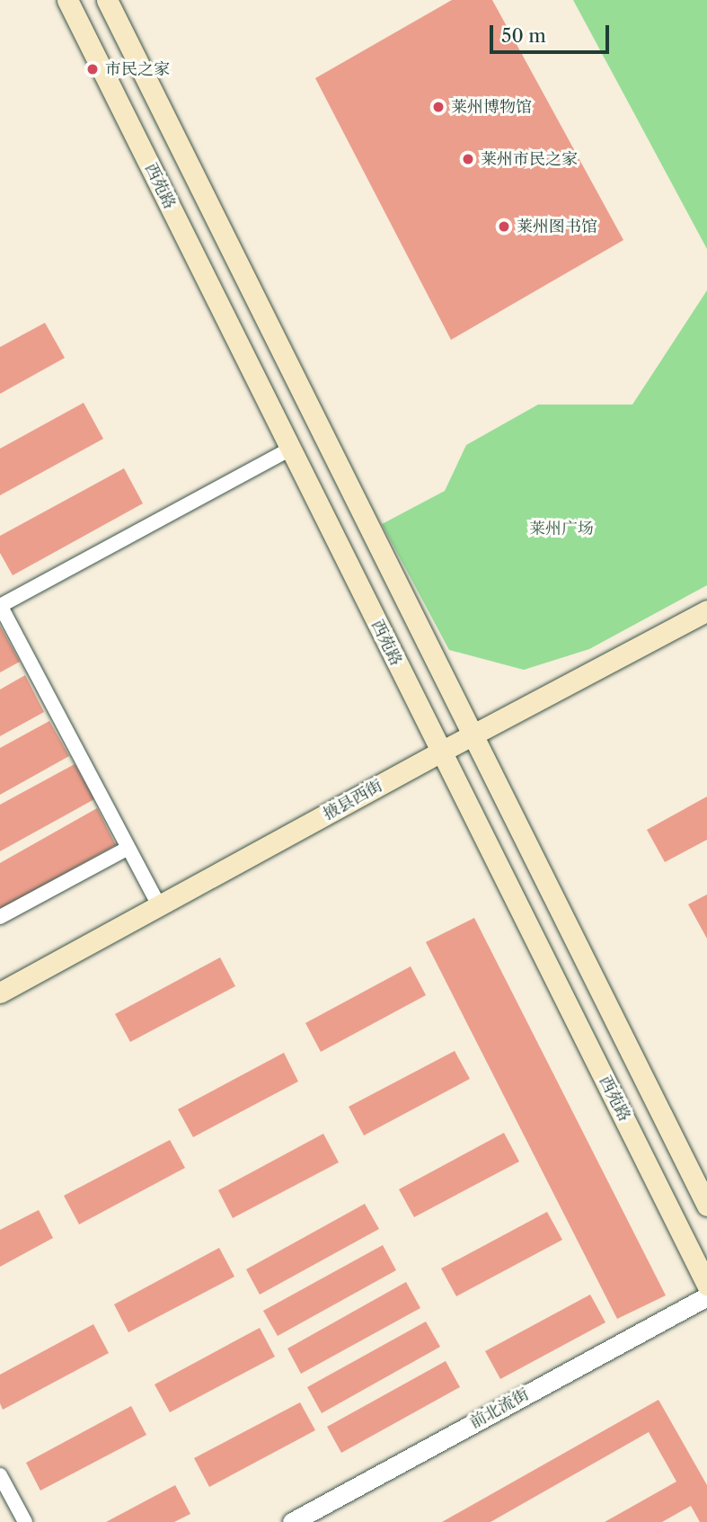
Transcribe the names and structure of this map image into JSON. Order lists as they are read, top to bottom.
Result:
{
  "streets": {
    "main road": ["西苑路", "掖县西街"],
    "street": ["前北流街"]
  },
  "crossings": [
    ["西苑路", "掖县西街"]
  ],
  "parks": ["莱州广场"],
  "places": [
    "市民之家",
    "莱州博物馆",
    "莱州市民之家",
    "莱州图书馆"
  ],
  "scale_bar": "50 m"
}
